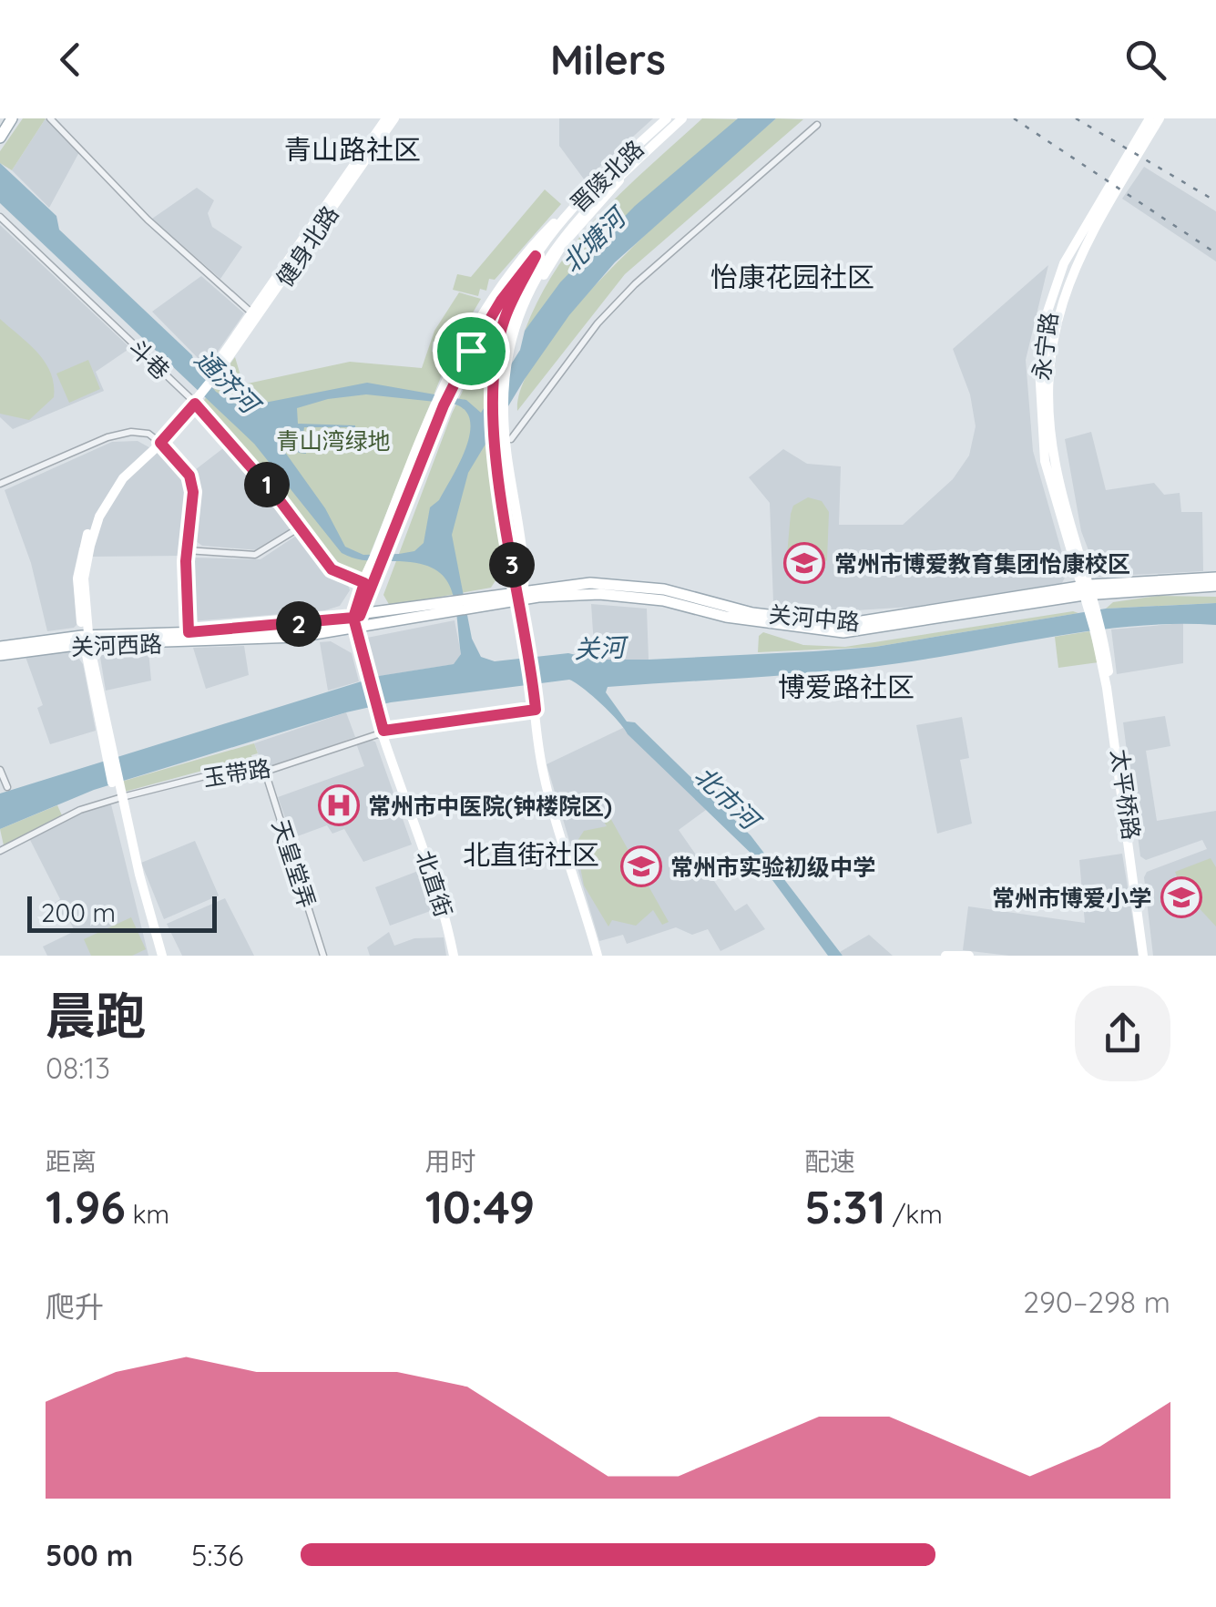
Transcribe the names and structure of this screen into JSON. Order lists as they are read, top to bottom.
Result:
{
  "streets": {
    "main road": [
      "晋陵北路",
      "健身北路",
      "永宁路",
      "关河中路",
      "关河西路",
      "太平桥路",
      "北直街"
    ],
    "street": ["斗巷", "玉带路", "天皇堂弄"]
  },
  "crossings": [
    ["晋陵北路", "关河中路"],
    ["永宁路", "关河中路"],
    ["永宁路", "太平桥路"],
    ["关河中路", "关河西路"],
    ["关河中路", "太平桥路"],
    ["关河西路", "北直街"],
    ["玉带路", "天皇堂弄"],
    ["玉带路", "北直街"]
  ],
  "districts": [
    "青山路社区",
    "怡康花园社区",
    "博爱路社区",
    "北直街社区"
  ],
  "water": [
    "北塘河",
    "通济河",
    "关河",
    "北市河"
  ],
  "parks": ["青山湾绿地"],
  "places": {
    "school or university": ["常州市博爱教育集团怡康校区", "常州市实验初级中学", "常州市博爱小学"],
    "hospital": ["常州市中医院(钟楼院区)"]
  },
  "scale_bar": "200 m",
  "page": {
    "header": "Milers",
    "pins": ["1", "3", "2"],
    "scale": "200 m",
    "heading": ["晨跑", "08:13"],
    "stats": [
      ["距离", "1.96 km"],
      ["用时", "10:49"],
      ["配速", "5:31 /km"]
    ],
    "chart": ["爬升", "290–298 m"],
    "list": [
      {
        "name": "500 m",
        "note": "5:36"
      }
    ]
  }
}
